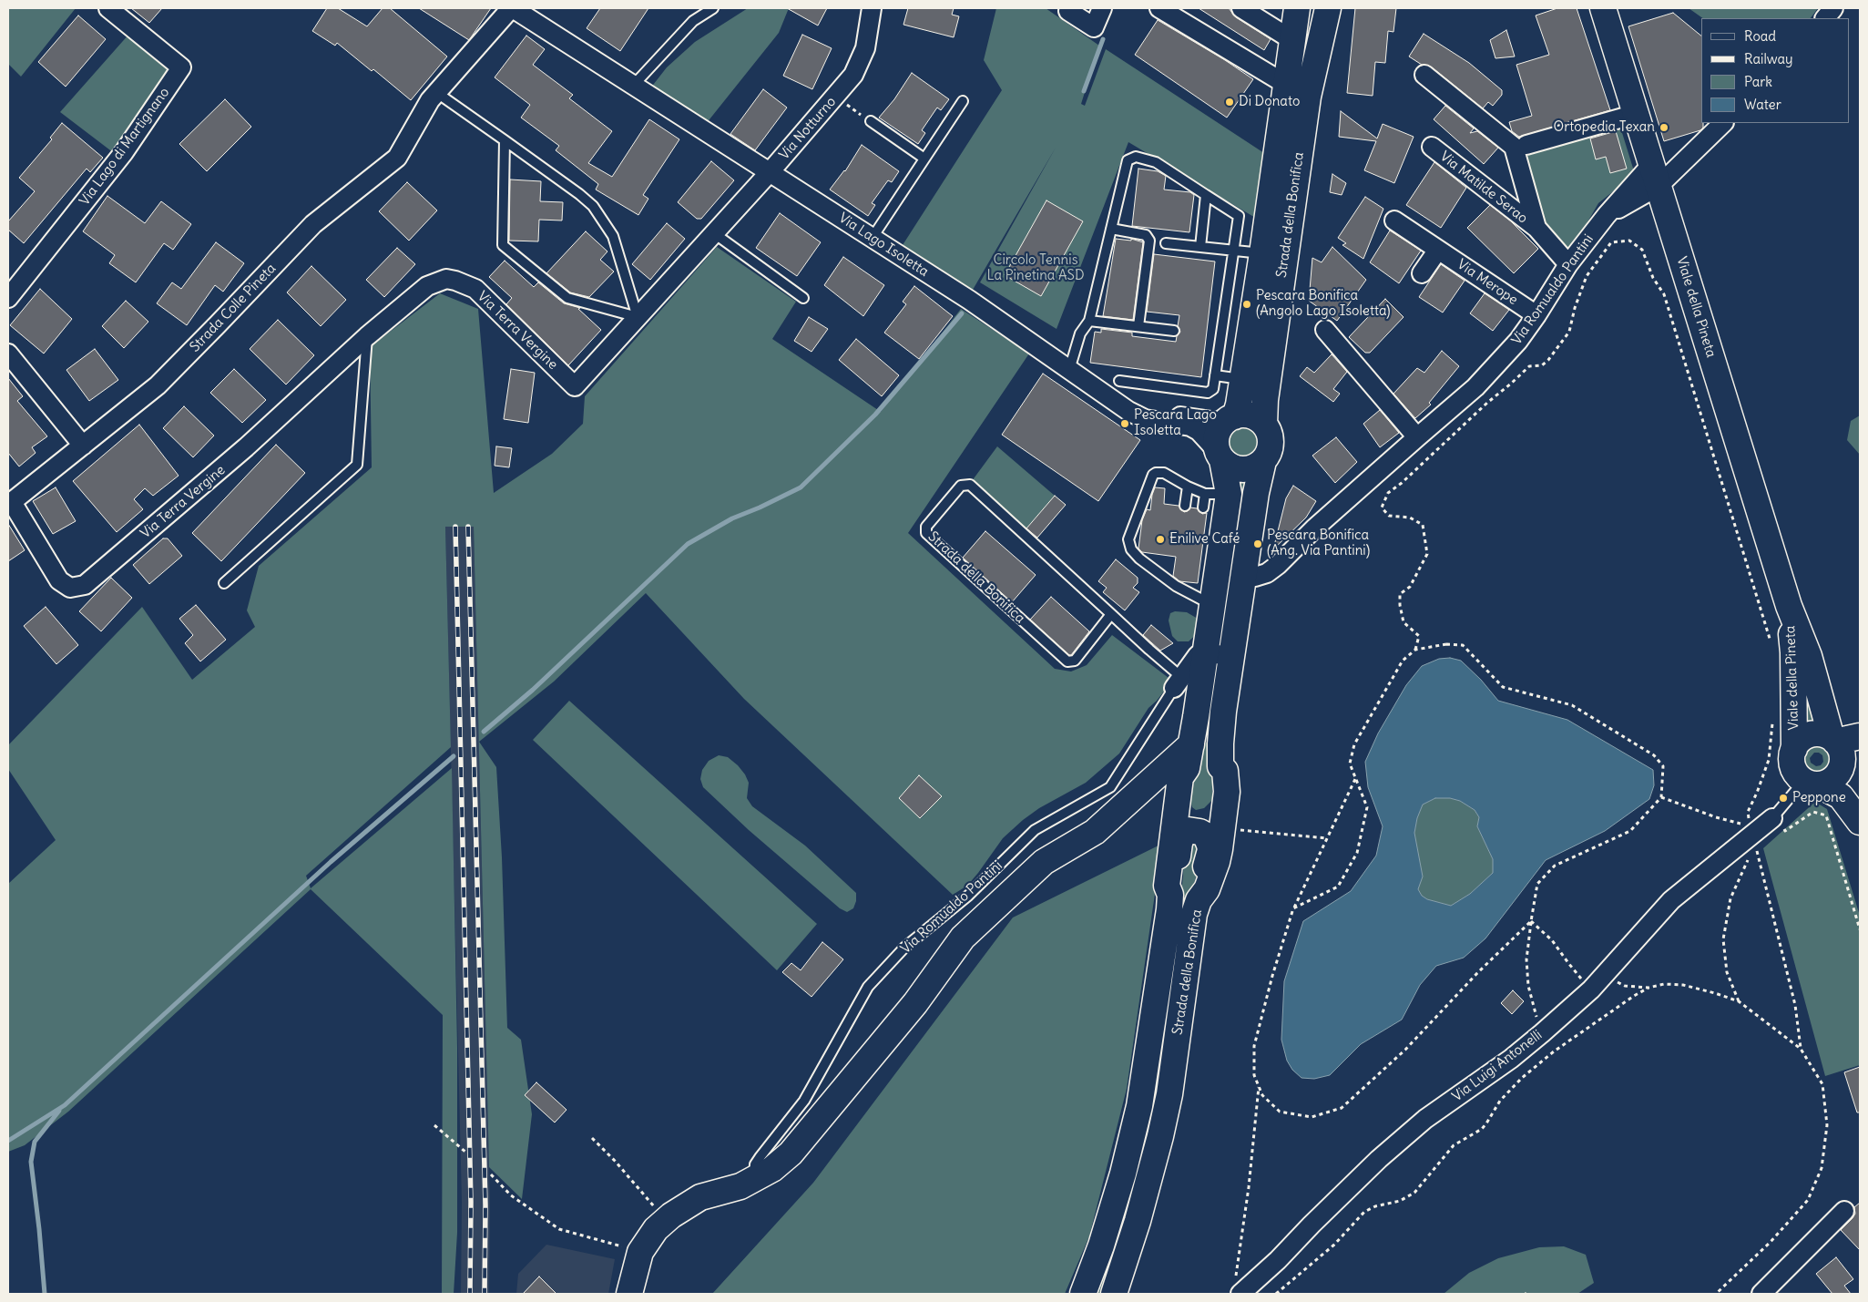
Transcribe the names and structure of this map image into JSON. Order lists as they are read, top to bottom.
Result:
{
  "streets": {
    "main road": ["Strada della Bonifica", "Via Romualdo Pantini", "Viale della Pineta"],
    "street": [
      "Via Notturno",
      "Via Lago di Martignano",
      "Via Matilde Serao",
      "Via Lago Isoletta",
      "Via Merope",
      "Strada Colle Pineta",
      "Via Terra Vergine",
      "Via Luigi Antonelli"
    ]
  },
  "crossings": [
    ["Via Notturno", "Via Lago Isoletta"],
    ["Via Notturno", "Via Terra Vergine"],
    ["Via Matilde Serao", "Via Romualdo Pantini"],
    ["Strada della Bonifica", "Via Lago Isoletta"],
    ["Strada della Bonifica", "Via Romualdo Pantini"],
    ["Via Lago Isoletta", "Strada Colle Pineta"],
    ["Via Merope", "Via Romualdo Pantini"],
    ["Via Romualdo Pantini", "Viale della Pineta"],
    ["Strada Colle Pineta", "Via Terra Vergine"]
  ],
  "parks": ["Circolo Tennis La Pinetina ASD"],
  "places": [
    "Di Donato",
    "Ortopedia Texan",
    "Pescara Bonifica (Angolo Lago Isoletta)",
    "Pescara Lago Isoletta",
    "Enilive Café",
    "Pescara Bonifica (Ang. Via Pantini)",
    "Peppone"
  ],
  "legend": [
    "Road",
    "Railway",
    "Park",
    "Water"
  ]
}
